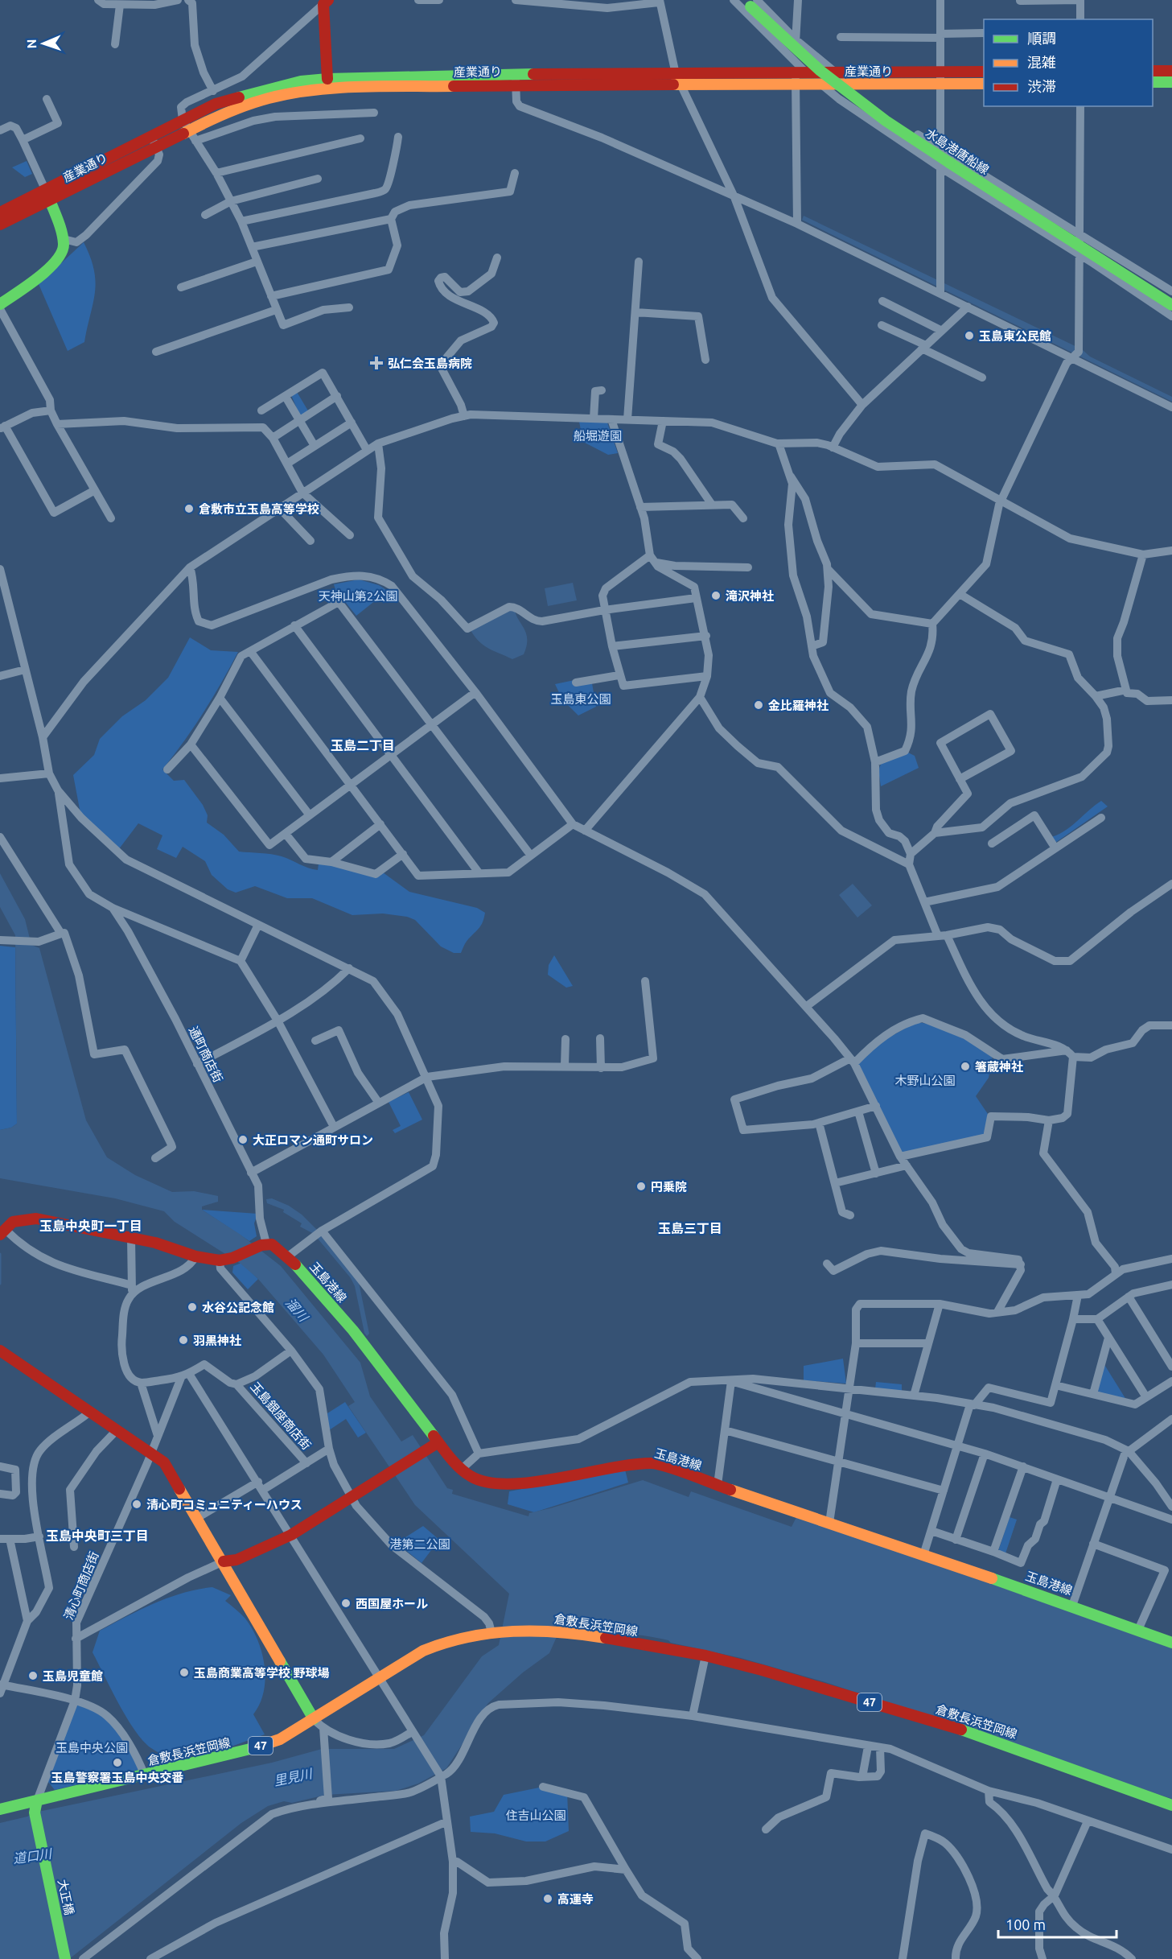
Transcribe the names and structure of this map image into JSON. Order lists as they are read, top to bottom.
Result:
{
  "streets": {
    "main road": [
      "産業通り",
      "水島港唐船線",
      "玉島港線",
      "倉敷長浜笠岡線",
      "47",
      "大正橋"
    ],
    "street": ["通町商店街", "玉島銀座商店街", "清心町商店街"]
  },
  "crossings": [
    ["通町商店街", "玉島港線"],
    ["玉島銀座商店街", "清心町商店街"],
    ["清心町商店街", "倉敷長浜笠岡線"],
    ["清心町商店街", "大正橋"],
    ["倉敷長浜笠岡線", "大正橋"]
  ],
  "districts": [
    "玉島二丁目",
    "玉島中央町一丁目",
    "玉島三丁目",
    "玉島中央町三丁目"
  ],
  "water": ["溜川", "里見川", "道口川"],
  "parks": [
    "船堀遊園",
    "天神山第2公園",
    "玉島東公園",
    "木野山公園",
    "港第二公園",
    "玉島中央公園",
    "住吉山公園"
  ],
  "places": {
    "other": [
      "玉島東公民館",
      "倉敷市立玉島高等学校",
      "滝沢神社",
      "金比羅神社",
      "箸蔵神社",
      "大正ロマン通町サロン",
      "円乗院",
      "水谷公記念館",
      "羽黒神社",
      "清心町コミュニティーハウス",
      "西国屋ホール",
      "玉島商業高等学校 野球場",
      "玉島児童館",
      "玉島警察署玉島中央交番",
      "高運寺"
    ],
    "health": ["弘仁会玉島病院"]
  },
  "legend": ["順調", "混雑", "渋滞"],
  "scale_bar": "100 m",
  "north": "left"
}
